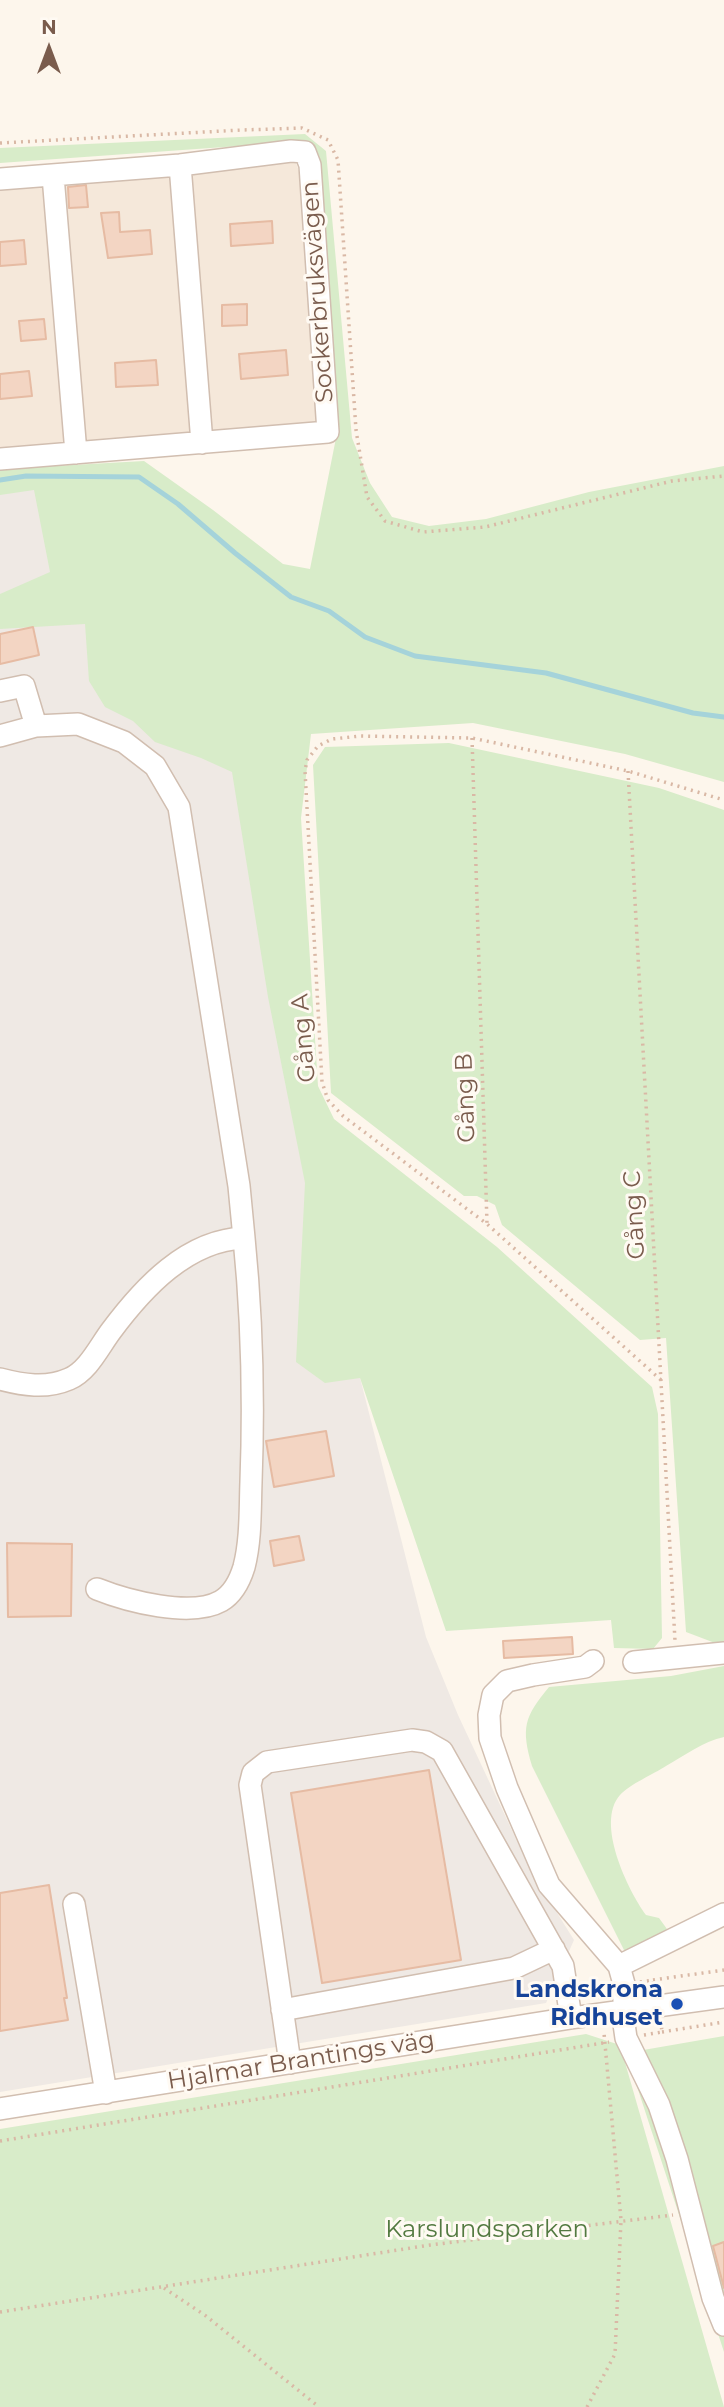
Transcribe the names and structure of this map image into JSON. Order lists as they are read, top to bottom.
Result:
{
  "streets": {
    "street": ["Sockerbruksvägen", "Hjalmar Brantings väg"],
    "path": ["Gång A", "Gång B", "Gång C"]
  },
  "crossings": [
    ["Gång A", "Gång B"]
  ],
  "parks": ["Karslundsparken"],
  "places": ["Landskrona Ridhuset"],
  "north": "top"
}
